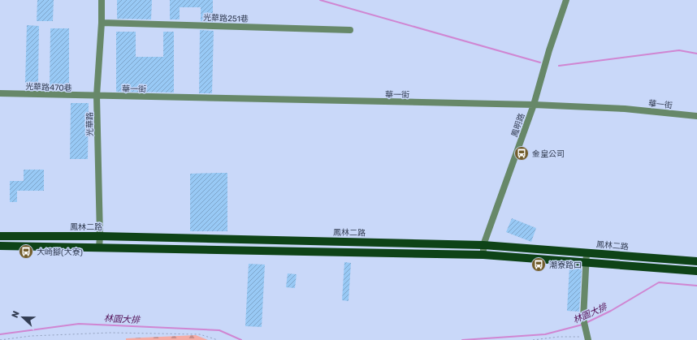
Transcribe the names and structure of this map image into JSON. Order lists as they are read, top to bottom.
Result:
{
  "streets": {
    "main road": ["鳳林二路"],
    "street": [
      "光華路251巷",
      "光華路470巷",
      "華一街",
      "光華路",
      "鳳明路"
    ]
  },
  "crossings": [
    ["光華路251巷", "光華路"],
    ["光華路470巷", "華一街"],
    ["光華路470巷", "光華路"],
    ["華一街", "光華路"],
    ["華一街", "鳳明路"],
    ["光華路", "鳳林二路"],
    ["鳳明路", "鳳林二路"]
  ],
  "water": ["林園大排"],
  "places": {
    "bus stop": ["金皇公司", "大崎腳(大寮)", "潮寮路口"]
  },
  "north": "left"
}
